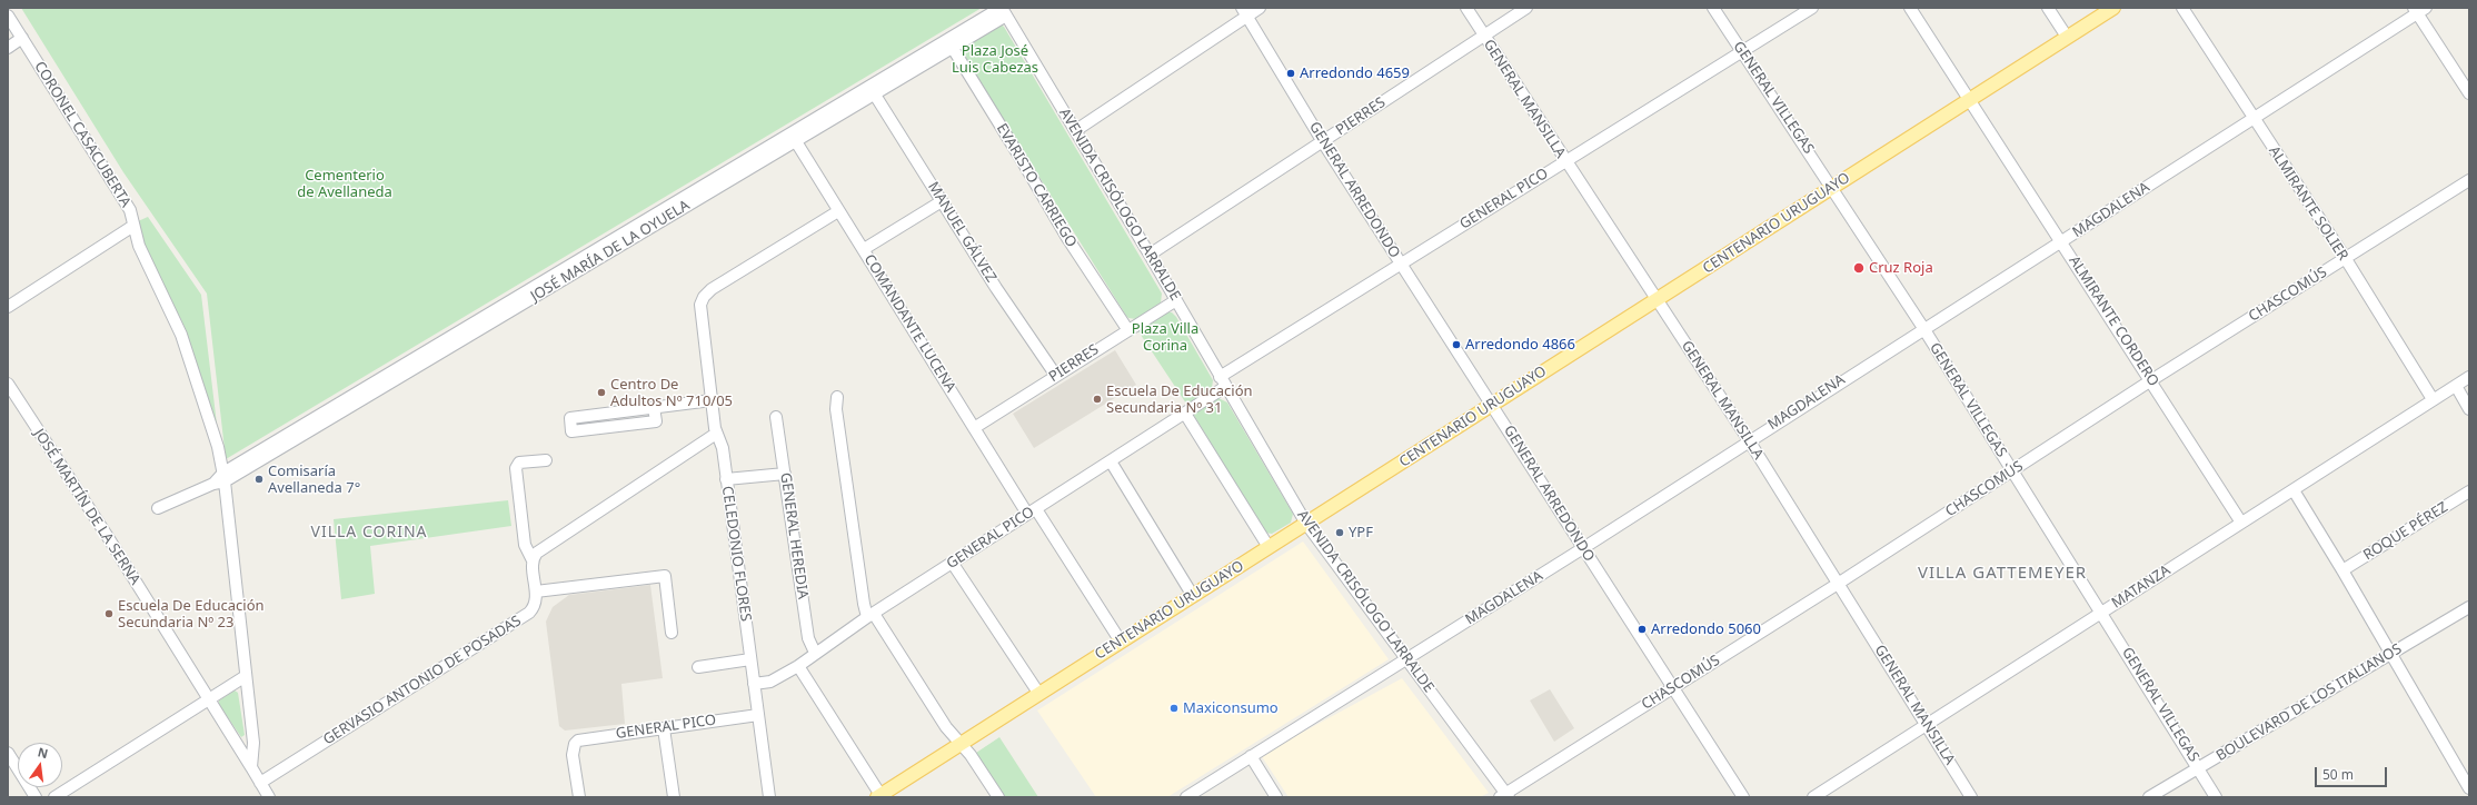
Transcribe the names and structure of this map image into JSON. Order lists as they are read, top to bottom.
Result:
{
  "streets": {
    "main road": ["CENTENARIO URUGUAYO"],
    "street": [
      "GENERAL VILLEGAS",
      "GENERAL MANSILLA",
      "PIERRES",
      "CORONEL CASACUBERTA",
      "EVARISTO CARRIEGO",
      "GENERAL ARREDONDO",
      "GENERAL PICO",
      "ALMIRANTE SOLIER",
      "AVENIDA CRISÓLOGO LARRALDE",
      "MAGDALENA",
      "MANUEL GÁLVEZ",
      "JOSÉ MARÍA DE LA OYUELA",
      "CHASCOMÚS",
      "ALMIRANTE CORDERO",
      "COMANDANTE LUCENA",
      "JOSÉ MARTÍN DE LA SERNA",
      "ROQUE PÉREZ",
      "GENERAL HEREDIA",
      "CELEDONIO FLORES",
      "MATANZA",
      "GERVASIO ANTONIO DE POSADAS",
      "BOULEVARD DE LOS ITALIANOS"
    ]
  },
  "crossings": [
    ["GENERAL VILLEGAS", "GENERAL PICO"],
    ["GENERAL VILLEGAS", "MAGDALENA"],
    ["GENERAL VILLEGAS", "CENTENARIO URUGUAYO"],
    ["GENERAL VILLEGAS", "CHASCOMÚS"],
    ["GENERAL VILLEGAS", "MATANZA"],
    ["GENERAL VILLEGAS", "BOULEVARD DE LOS ITALIANOS"],
    ["GENERAL MANSILLA", "PIERRES"],
    ["GENERAL MANSILLA", "GENERAL PICO"],
    ["GENERAL MANSILLA", "MAGDALENA"],
    ["GENERAL MANSILLA", "CENTENARIO URUGUAYO"],
    ["GENERAL MANSILLA", "CHASCOMÚS"],
    ["GENERAL MANSILLA", "MATANZA"],
    ["PIERRES", "EVARISTO CARRIEGO"],
    ["PIERRES", "GENERAL ARREDONDO"],
    ["PIERRES", "AVENIDA CRISÓLOGO LARRALDE"],
    ["PIERRES", "MANUEL GÁLVEZ"],
    ["PIERRES", "COMANDANTE LUCENA"],
    ["CORONEL CASACUBERTA", "JOSÉ MARÍA DE LA OYUELA"],
    ["CORONEL CASACUBERTA", "JOSÉ MARTÍN DE LA SERNA"],
    ["EVARISTO CARRIEGO", "JOSÉ MARÍA DE LA OYUELA"],
    ["GENERAL ARREDONDO", "GENERAL PICO"],
    ["GENERAL ARREDONDO", "MAGDALENA"],
    ["GENERAL ARREDONDO", "CENTENARIO URUGUAYO"],
    ["GENERAL ARREDONDO", "CHASCOMÚS"],
    ["GENERAL PICO", "AVENIDA CRISÓLOGO LARRALDE"],
    ["GENERAL PICO", "COMANDANTE LUCENA"],
    ["GENERAL PICO", "GENERAL HEREDIA"],
    ["GENERAL PICO", "CELEDONIO FLORES"],
    ["ALMIRANTE SOLIER", "MAGDALENA"],
    ["ALMIRANTE SOLIER", "CHASCOMÚS"],
    ["ALMIRANTE SOLIER", "MATANZA"],
    ["AVENIDA CRISÓLOGO LARRALDE", "MAGDALENA"],
    ["AVENIDA CRISÓLOGO LARRALDE", "CENTENARIO URUGUAYO"],
    ["AVENIDA CRISÓLOGO LARRALDE", "JOSÉ MARÍA DE LA OYUELA"],
    ["AVENIDA CRISÓLOGO LARRALDE", "CHASCOMÚS"],
    ["MAGDALENA", "ALMIRANTE CORDERO"],
    ["CENTENARIO URUGUAYO", "ALMIRANTE CORDERO"],
    ["CENTENARIO URUGUAYO", "COMANDANTE LUCENA"],
    ["MANUEL GÁLVEZ", "JOSÉ MARÍA DE LA OYUELA"],
    ["JOSÉ MARÍA DE LA OYUELA", "COMANDANTE LUCENA"],
    ["CHASCOMÚS", "ALMIRANTE CORDERO"],
    ["ALMIRANTE CORDERO", "MATANZA"],
    ["COMANDANTE LUCENA", "CELEDONIO FLORES"]
  ],
  "districts": ["VILLA CORINA", "VILLA GATTEMEYER"],
  "parks": ["Plaza José Luis Cabezas", "Cementerio de Avellaneda", "Plaza Villa Corina"],
  "places": [
    "Arredondo 4659",
    "Cruz Roja",
    "Arredondo 4866",
    "Centro De Adultos Nº 710/05",
    "Escuela De Educación Secundaria Nº 31",
    "Comisaría Avellaneda 7°",
    "YPF",
    "Escuela De Educación Secundaria Nº 23",
    "Arredondo 5060",
    "Maxiconsumo"
  ],
  "scale_bar": "50 m",
  "north": "top"
}
